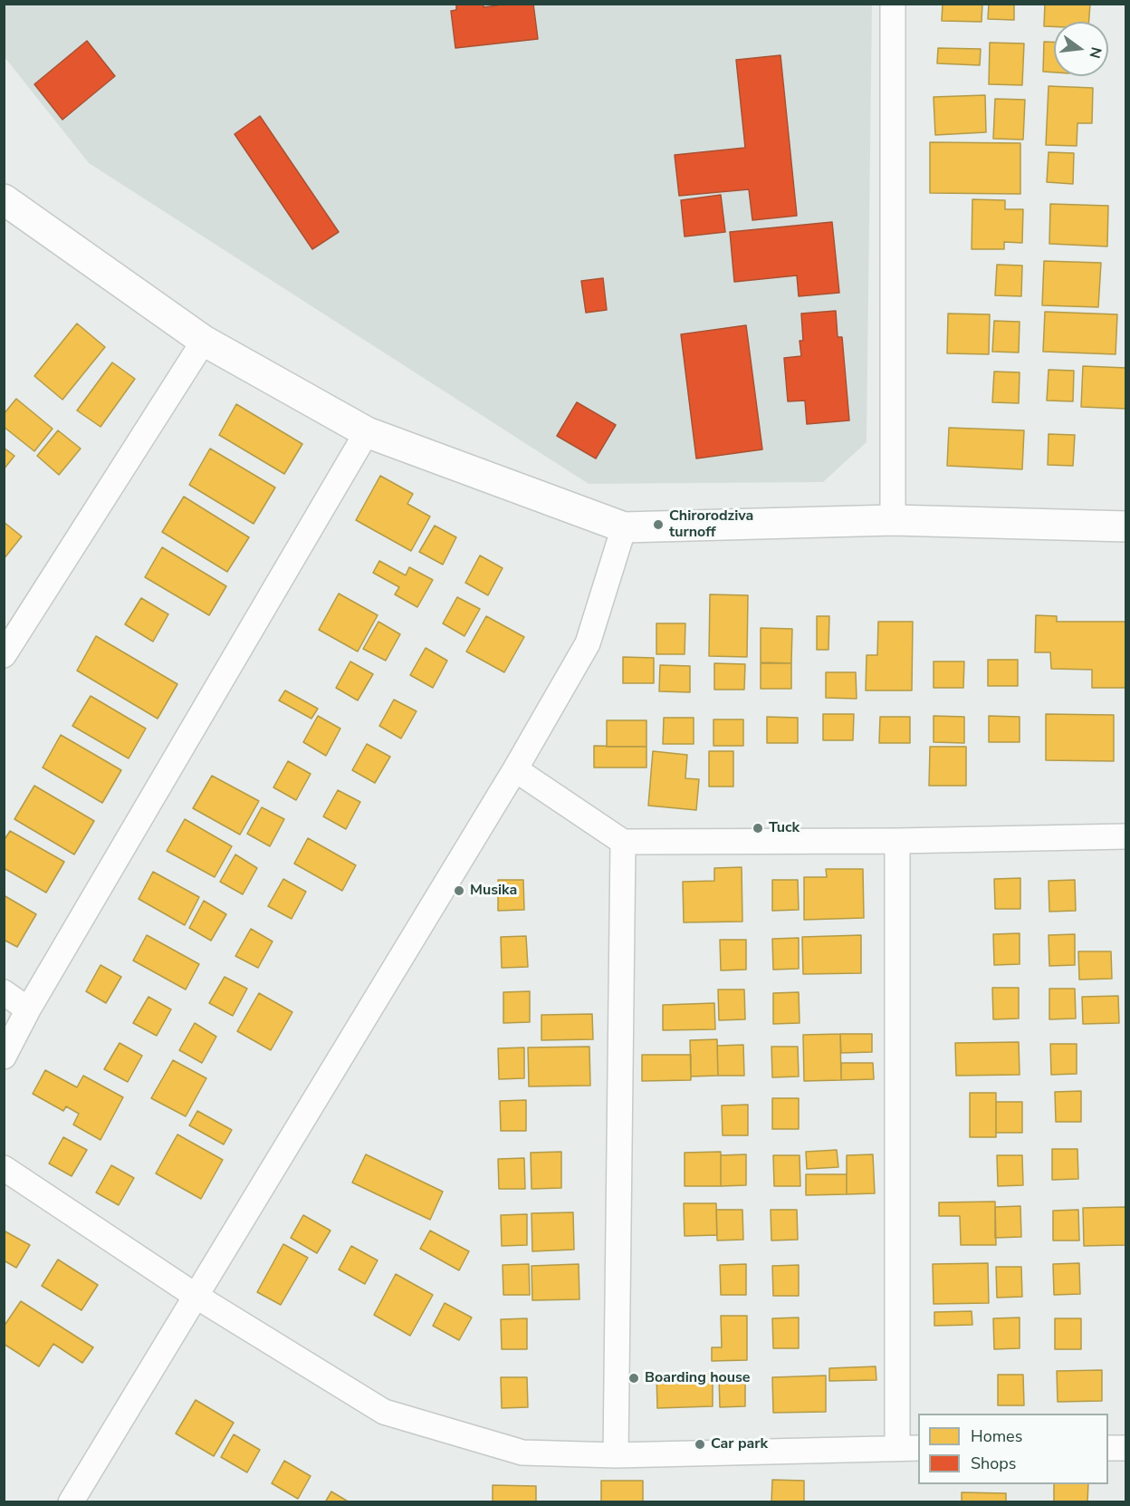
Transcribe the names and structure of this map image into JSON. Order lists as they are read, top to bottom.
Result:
{
  "places": [
    "Chirorodziva turnoff",
    "Tuck",
    "Musika",
    "Boarding house",
    "Car park"
  ],
  "legend": ["Homes", "Shops"],
  "north": "right"
}
